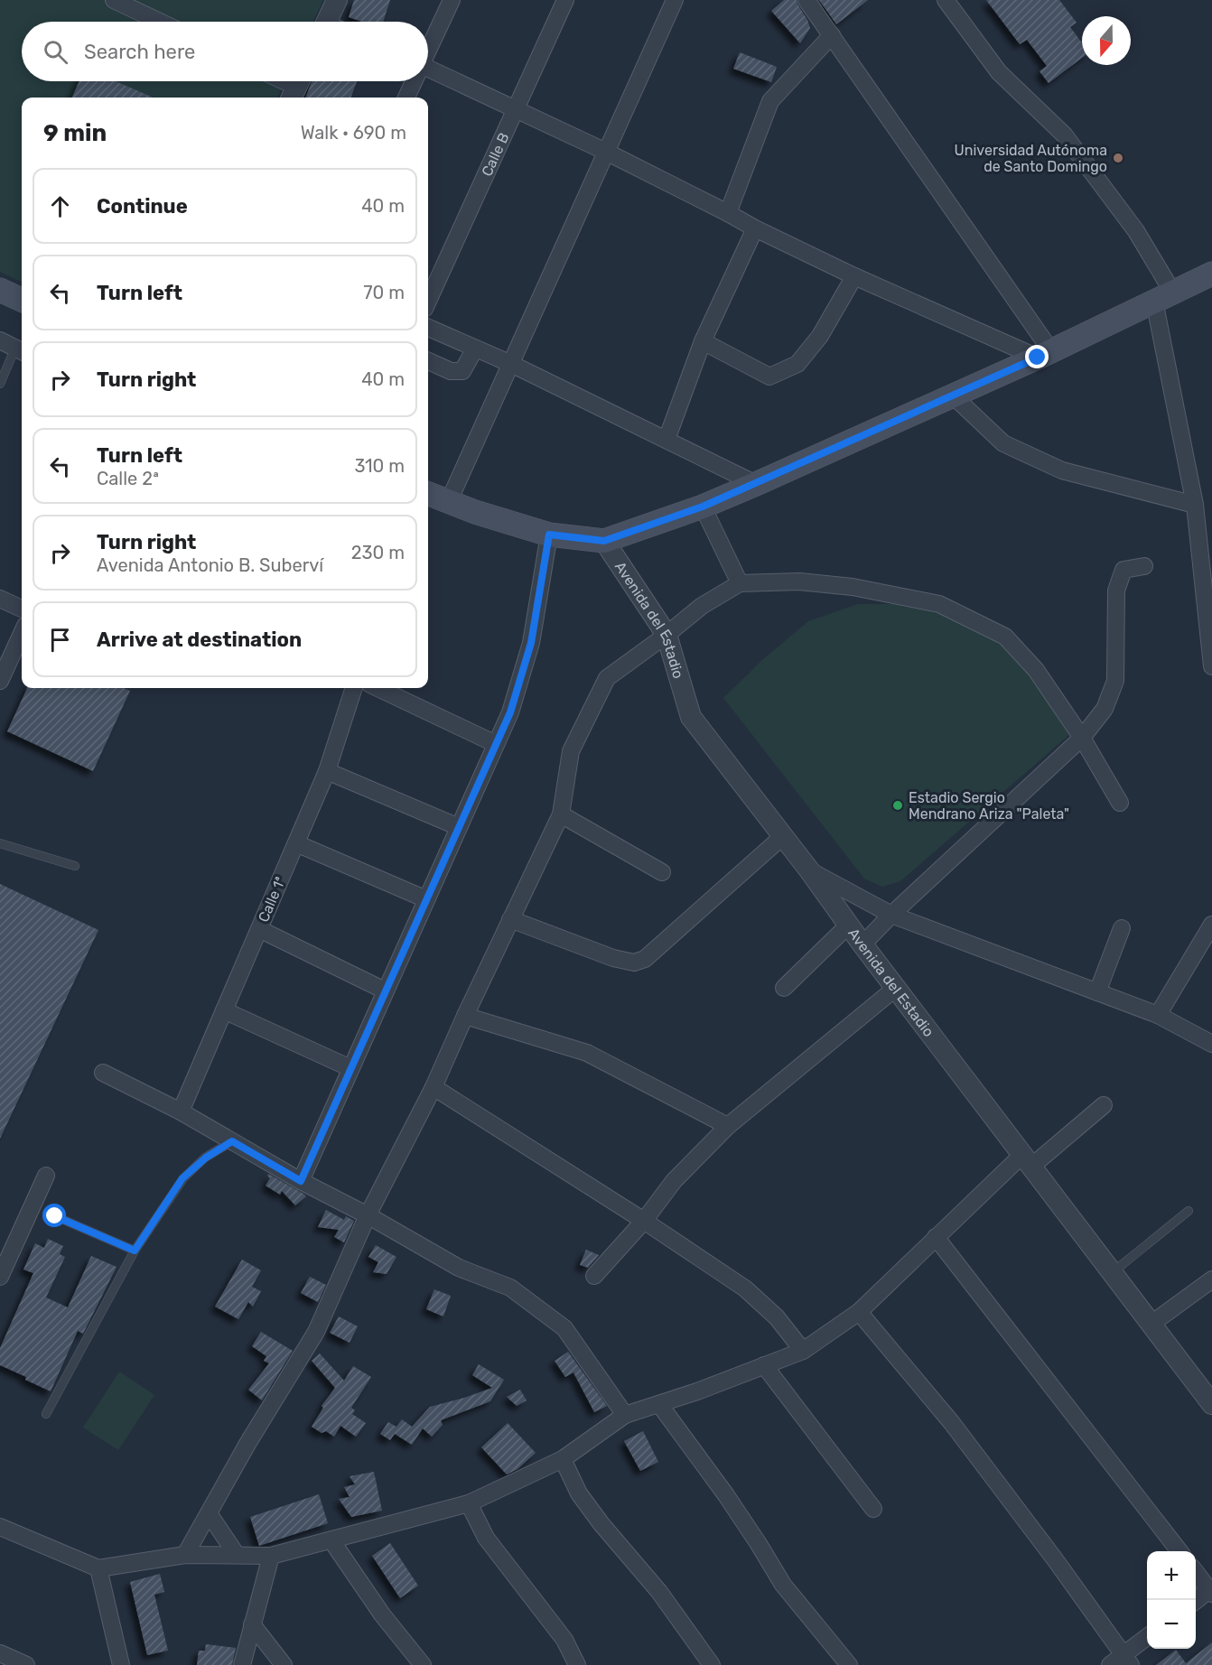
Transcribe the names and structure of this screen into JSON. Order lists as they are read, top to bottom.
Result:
{
  "streets": {
    "street": ["Calle B", "Avenida del Estadio", "Calle 1ª"]
  },
  "places": ["Universidad Autónoma de Santo Domingo", "Estadio Sergio Mendrano Ariza \"Paleta\""],
  "north": "bottom",
  "page": {
    "search": "Search here",
    "heading": ["9 min", "Walk · 690 m"],
    "list": [
      ["Continue", "40 m"],
      ["Turn left", "70 m"],
      ["Turn right", "40 m"],
      ["Turn left", "Calle 2ª", "310 m"],
      ["Turn right", "Avenida Antonio B. Suberví", "230 m"],
      "Arrive at destination"
    ],
    "map_buttons": ["+", "−"]
  }
}
